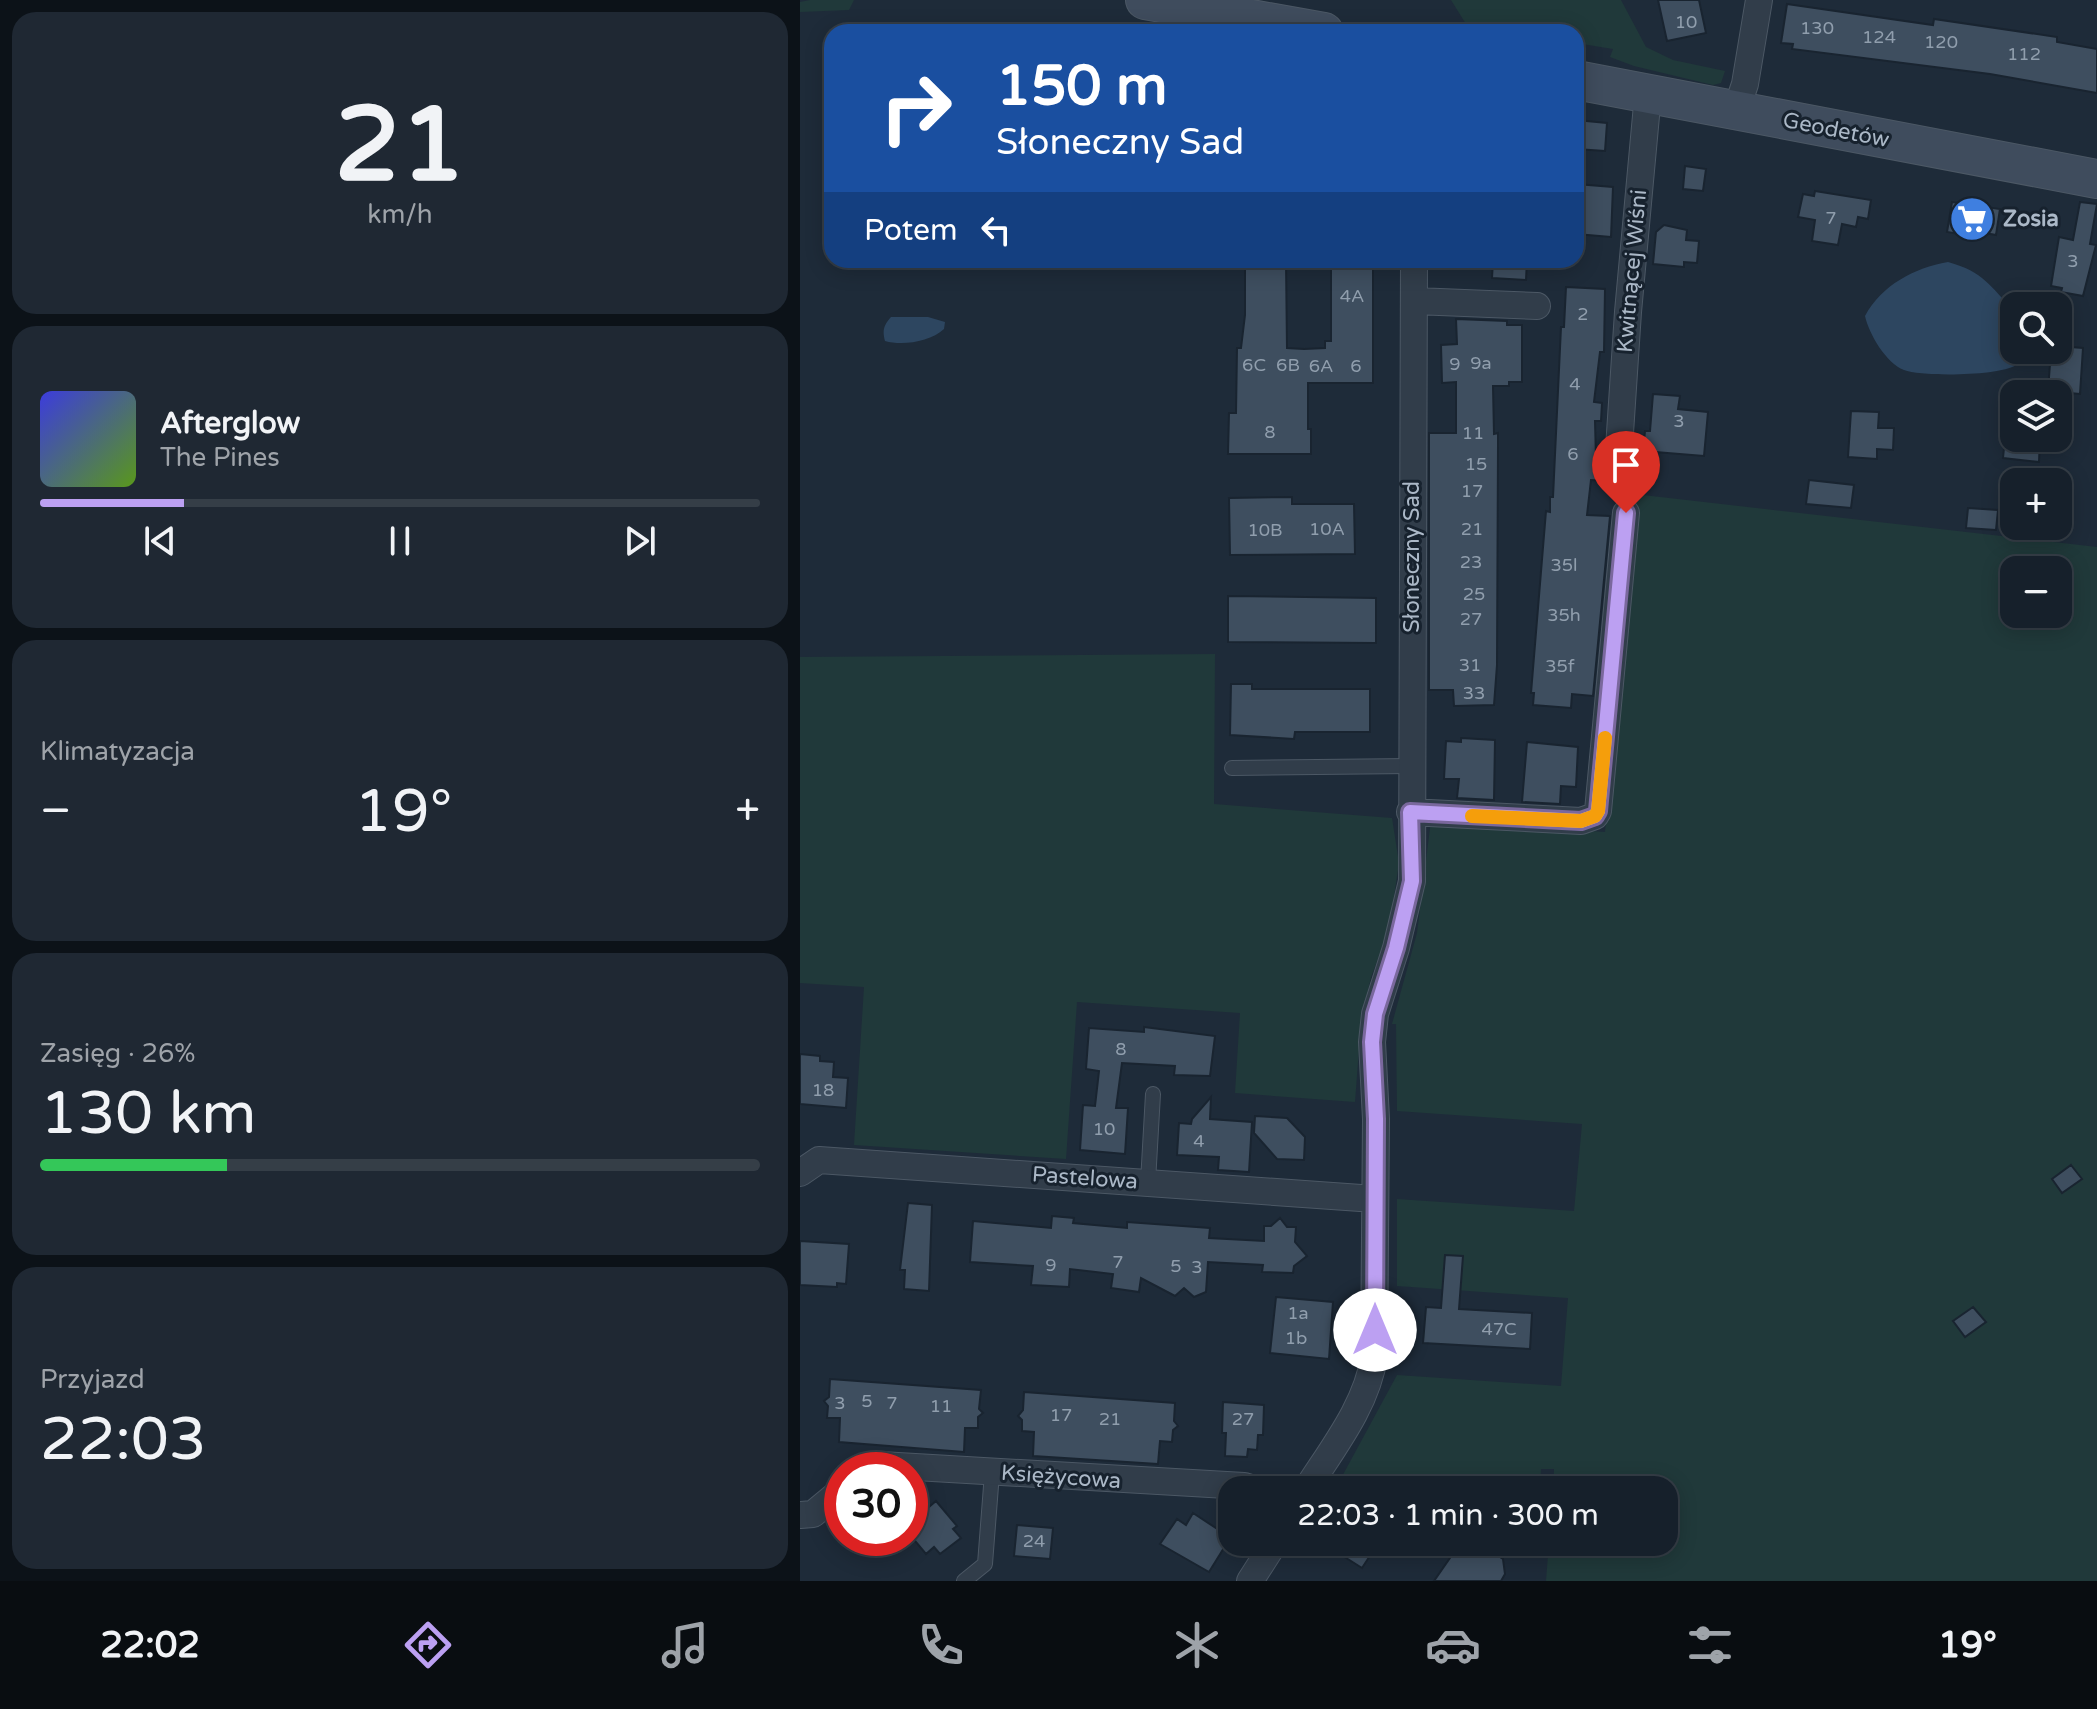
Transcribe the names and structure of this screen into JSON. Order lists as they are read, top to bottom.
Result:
{
  "streets": {
    "street": [
      "Geodetów",
      "Kwitnącej Wiśni",
      "Słoneczny Sad",
      "Pastelowa",
      "Księżycowa"
    ]
  },
  "crossings": [
    ["Geodetów", "Kwitnącej Wiśni"],
    ["Słoneczny Sad", "Pastelowa"]
  ],
  "places": {
    "supermarket": ["Zosia"]
  },
  "house_numbers": [
    "10",
    "130",
    "124",
    "120",
    "112",
    "7",
    "3",
    "4A",
    "2",
    "9a",
    "9",
    "6C",
    "6B",
    "6A",
    "6",
    "4",
    "3",
    "8",
    "11",
    "6",
    "15",
    "17",
    "10A",
    "21",
    "10B",
    "23",
    "35l",
    "25",
    "35h",
    "27",
    "31",
    "35f",
    "33",
    "8",
    "18",
    "10",
    "4",
    "7",
    "9",
    "5",
    "3",
    "1a",
    "47C",
    "1b",
    "5",
    "3",
    "7",
    "11",
    "17",
    "21",
    "27",
    "24"
  ],
  "page": {
    "tile": [
      ["21", "km/h"],
      "Klimatyzacja",
      ["Zasięg · 26%", "130 km"],
      ["Przyjazd", "22:03"]
    ],
    "turn": ["150 m", "Słoneczny Sad"],
    "then": "Potem",
    "map_buttons": ["+", "−"],
    "song": ["Afterglow", "The Pines"],
    "heat": ["−", "19°", "+"],
    "limit": "30",
    "trip": "22:03 · 1 min · 300 m",
    "tabs": ["22:02", "19°"]
  }
}
